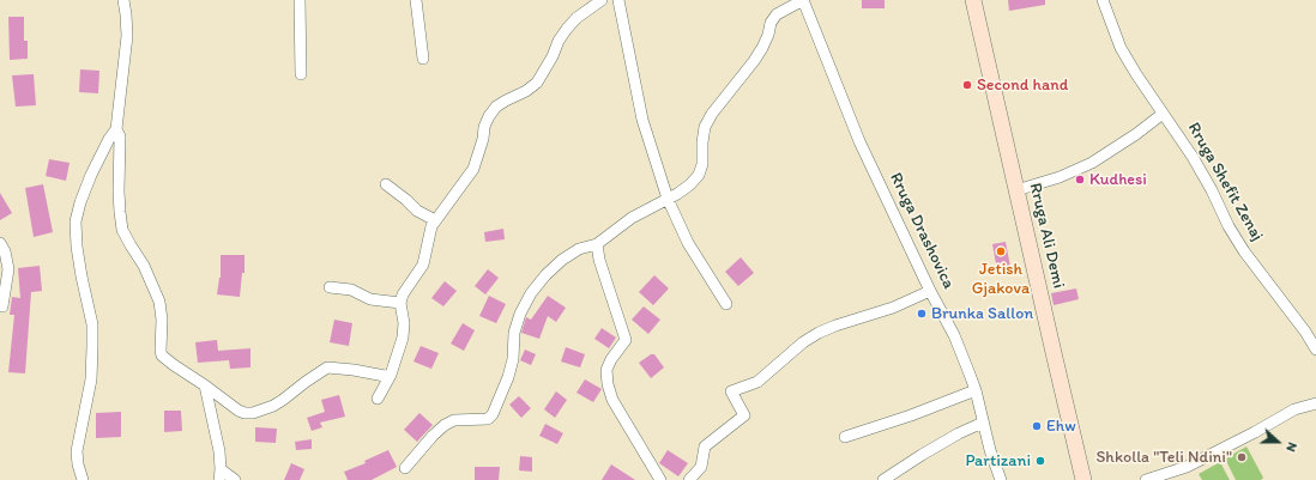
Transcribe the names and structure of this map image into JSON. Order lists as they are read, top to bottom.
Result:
{
  "streets": {
    "main road": ["Rruga Ali Demi"],
    "street": ["Rruga Shefit Zenaj", "Rruga Drashovica"]
  },
  "places": [
    "Second hand",
    "Kudhesi",
    "Jetish Gjakova",
    "Brunka Sallon",
    "Ehw",
    "Shkolla \"Teli Ndini\"",
    "Partizani"
  ],
  "north": "right"
}
